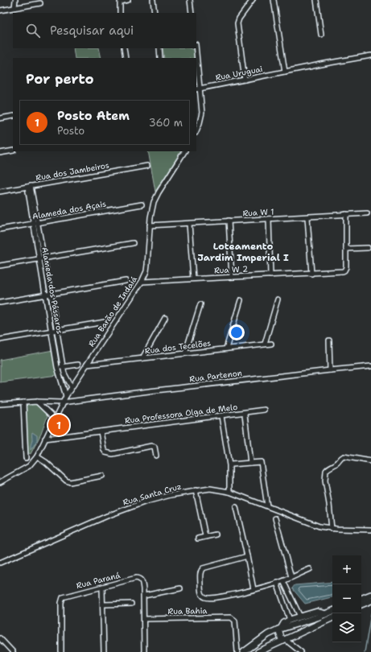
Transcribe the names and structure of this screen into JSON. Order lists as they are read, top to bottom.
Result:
{
  "streets": {
    "street": [
      "Rua Uruguai",
      "Rua dos Jambeiros",
      "Alameda dos Açais",
      "Rua W 1",
      "Rua W 2",
      "Alameda dos Pássaros",
      "Rua Barão de Indaiá",
      "Rua dos Tecelões",
      "Rua Partenon",
      "Rua Professora Olga de Melo",
      "Rua Santa Cruz",
      "Rua Paraná",
      "Rua Bahia"
    ]
  },
  "crossings": [
    ["Rua dos Jambeiros", "Alameda dos Pássaros"],
    ["Alameda dos Açais", "Alameda dos Pássaros"],
    ["Rua W 1", "Rua Barão de Indaiá"],
    ["Rua W 2", "Rua Barão de Indaiá"],
    ["Alameda dos Pássaros", "Rua Barão de Indaiá"],
    ["Rua Barão de Indaiá", "Rua dos Tecelões"],
    ["Rua Barão de Indaiá", "Rua Partenon"],
    ["Rua Barão de Indaiá", "Rua Professora Olga de Melo"]
  ],
  "districts": ["Loteamento Jardim Imperial I"],
  "page": {
    "search": "Pesquisar aqui",
    "heading": "Por perto",
    "list": [
      {
        "mark": "1",
        "name": "Posto Atem",
        "note": "Posto",
        "value": "360 m"
      }
    ],
    "pins": "1",
    "map_buttons": ["+", "−"]
  }
}
